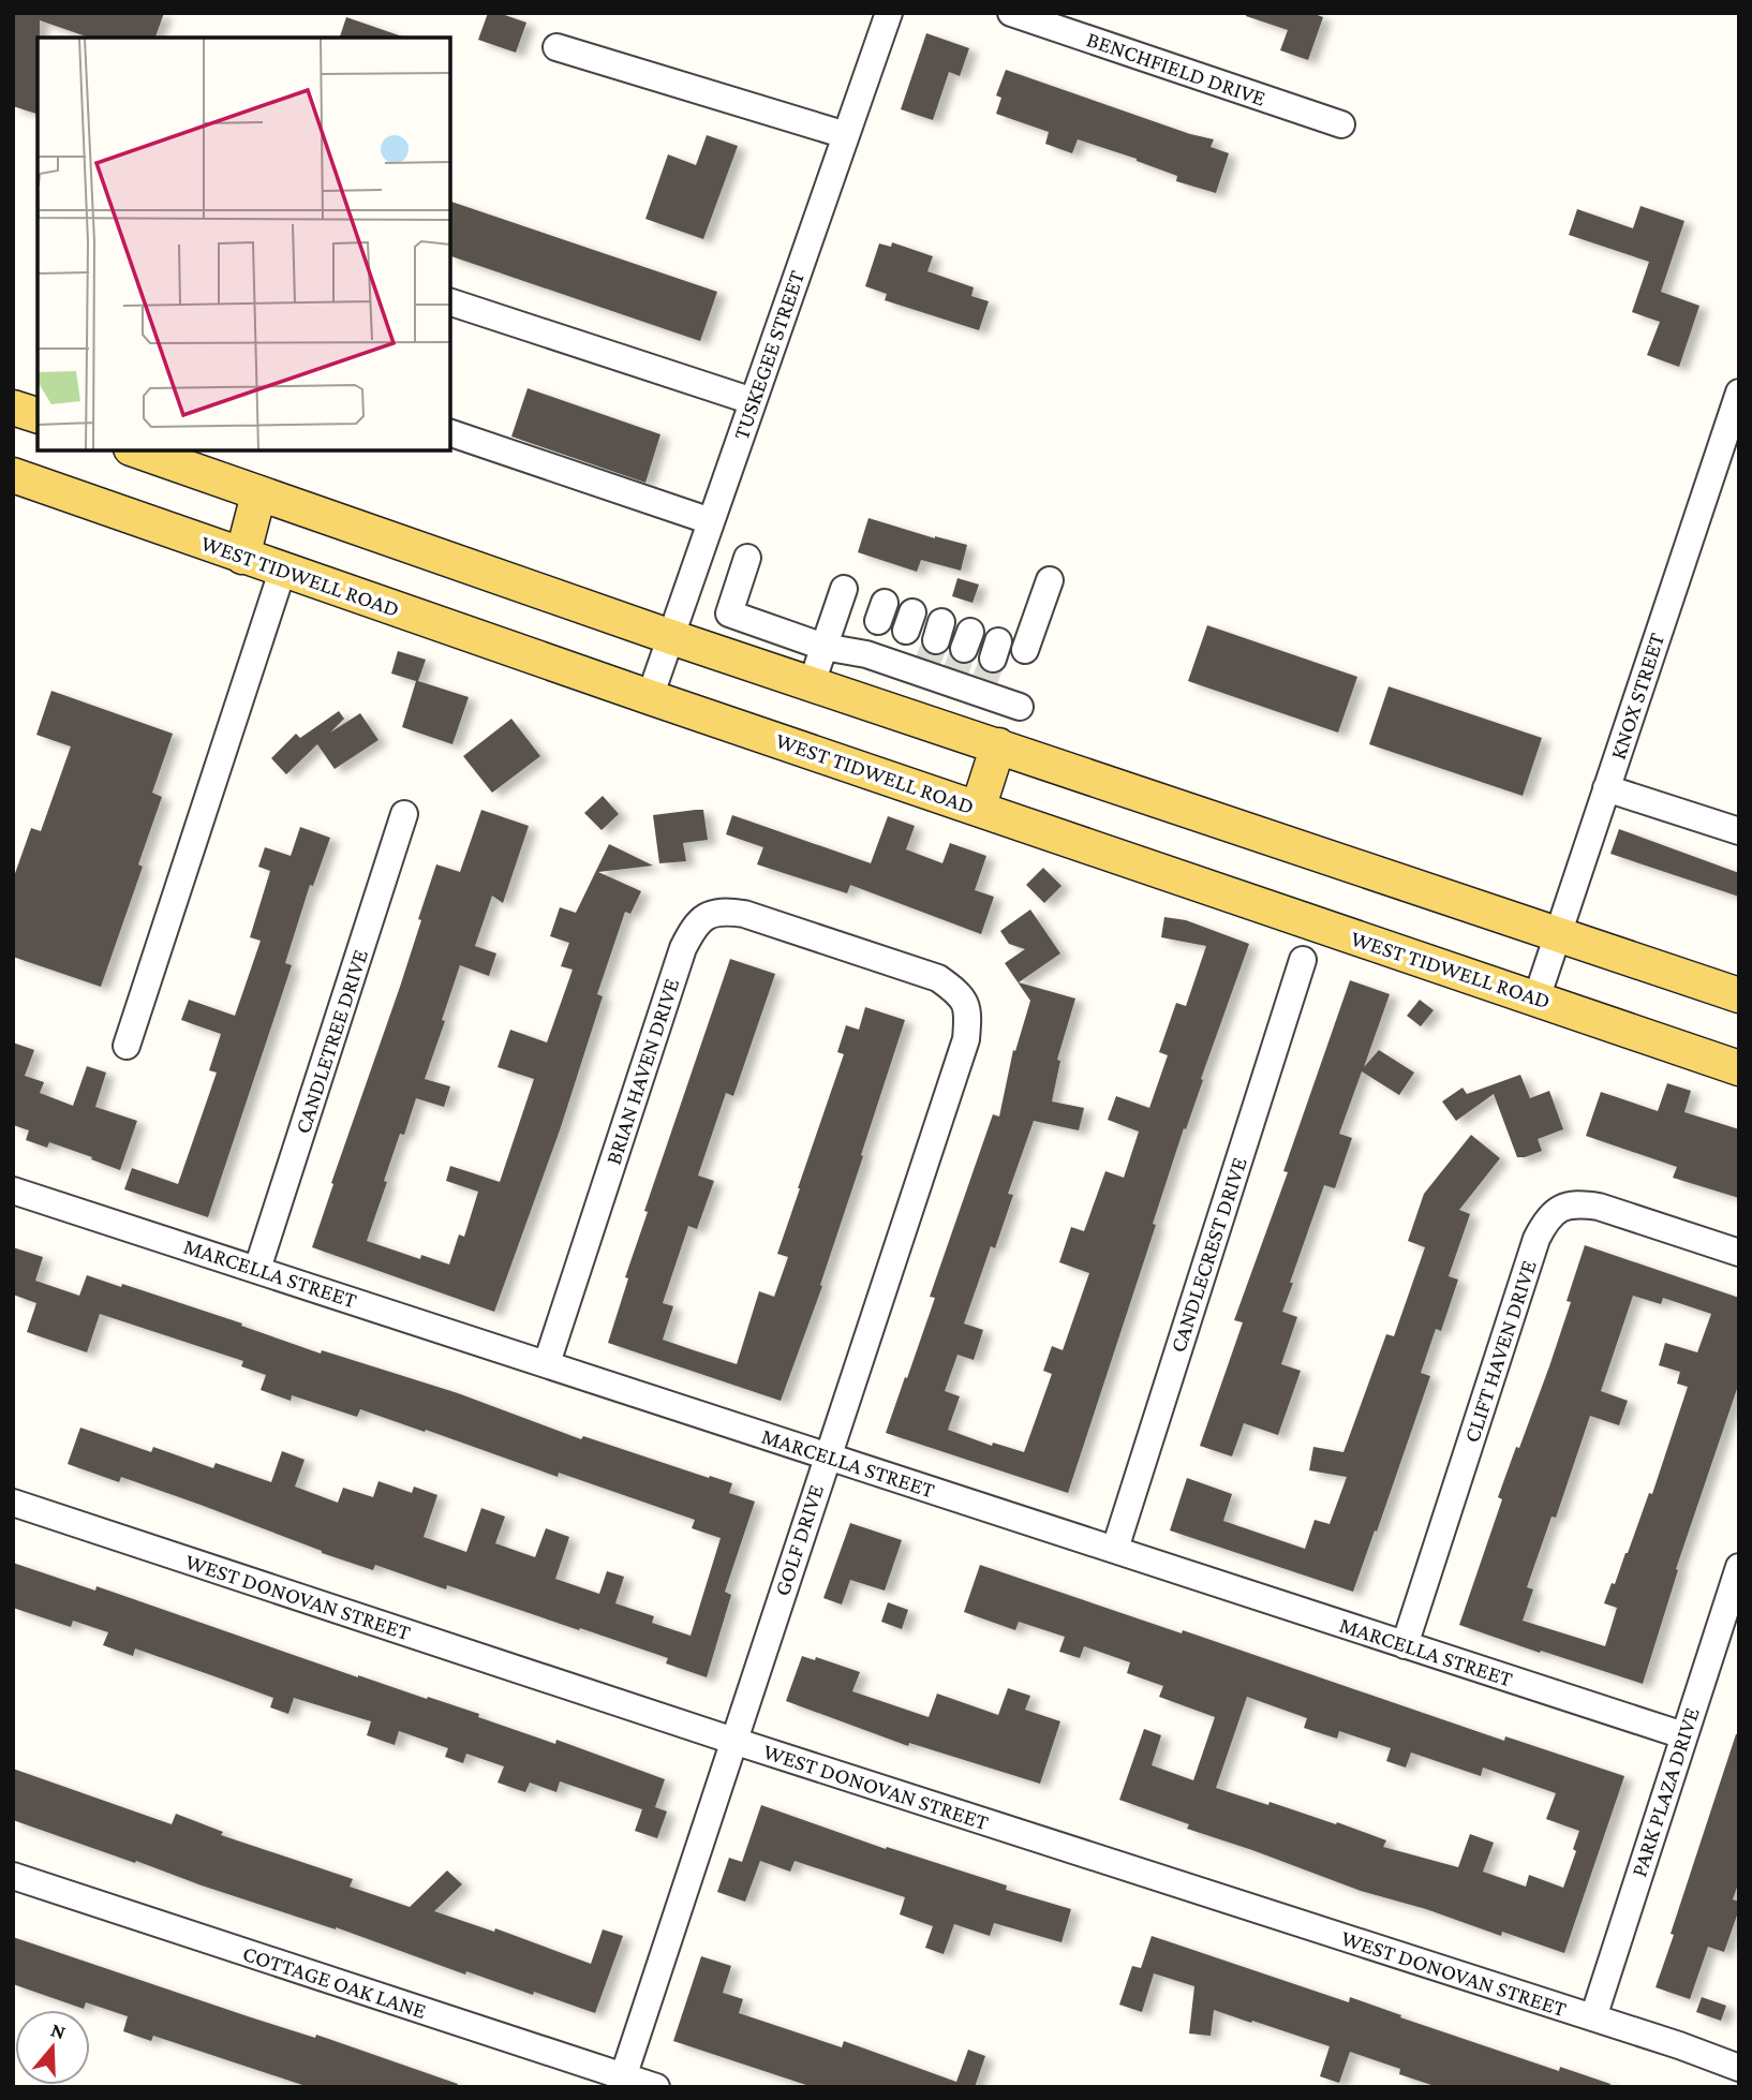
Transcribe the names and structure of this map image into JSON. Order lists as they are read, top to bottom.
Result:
{
  "streets": {
    "main road": ["WEST TIDWELL ROAD"],
    "street": [
      "BENCHFIELD DRIVE",
      "TUSKEGEE STREET",
      "KNOX STREET",
      "CANDLETREE DRIVE",
      "BRIAN HAVEN DRIVE",
      "CANDLECREST DRIVE",
      "MARCELLA STREET",
      "CLIFT HAVEN DRIVE",
      "GOLF DRIVE",
      "WEST DONOVAN STREET",
      "PARK PLAZA DRIVE",
      "COTTAGE OAK LANE"
    ]
  },
  "crossings": [
    ["TUSKEGEE STREET", "WEST TIDWELL ROAD"],
    ["WEST TIDWELL ROAD", "KNOX STREET"],
    ["CANDLETREE DRIVE", "MARCELLA STREET"],
    ["BRIAN HAVEN DRIVE", "MARCELLA STREET"],
    ["BRIAN HAVEN DRIVE", "GOLF DRIVE"],
    ["CANDLECREST DRIVE", "MARCELLA STREET"],
    ["MARCELLA STREET", "CLIFT HAVEN DRIVE"],
    ["MARCELLA STREET", "GOLF DRIVE"],
    ["MARCELLA STREET", "PARK PLAZA DRIVE"],
    ["GOLF DRIVE", "WEST DONOVAN STREET"],
    ["GOLF DRIVE", "COTTAGE OAK LANE"],
    ["WEST DONOVAN STREET", "PARK PLAZA DRIVE"]
  ],
  "north": "top"
}
